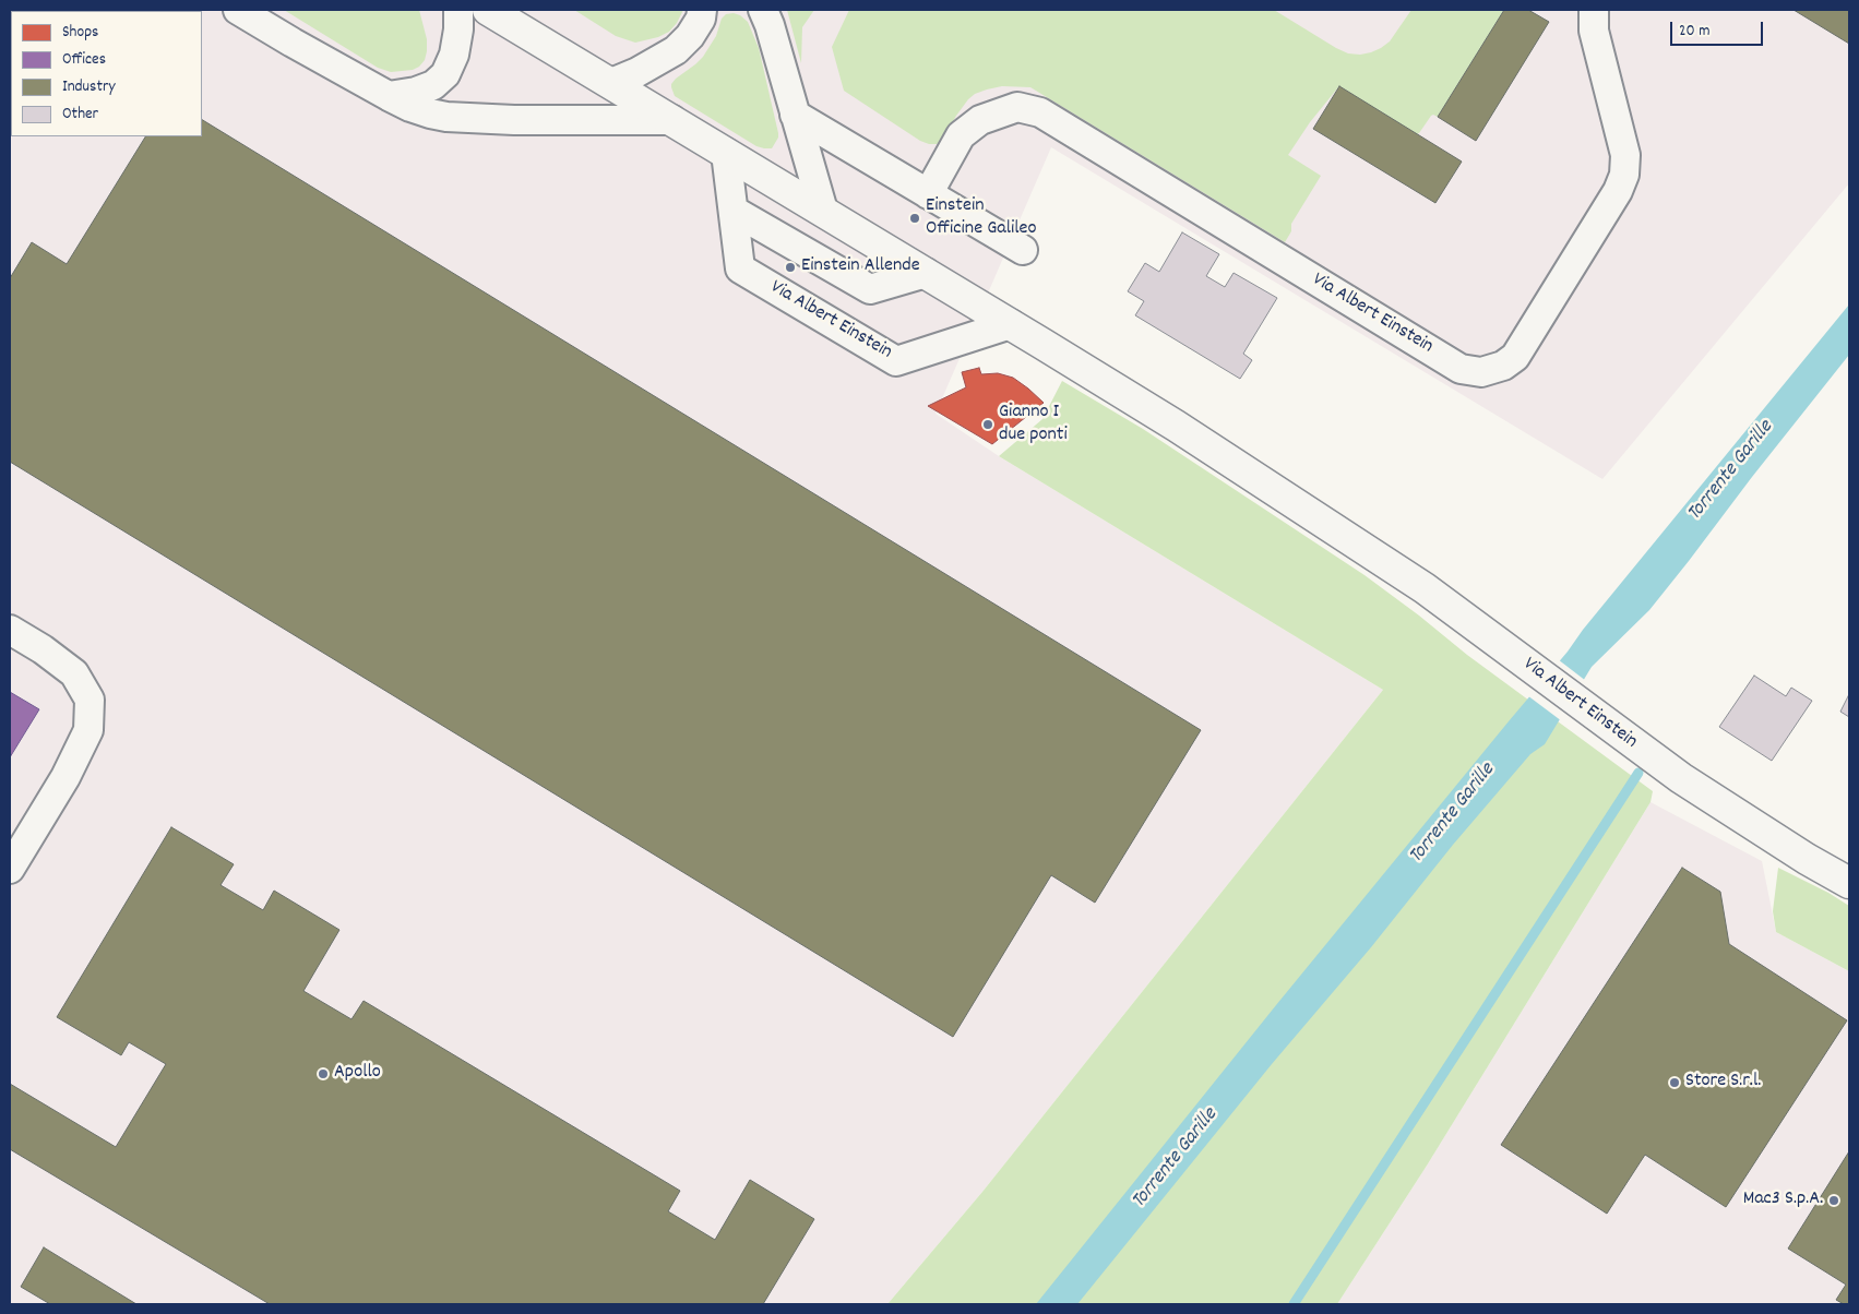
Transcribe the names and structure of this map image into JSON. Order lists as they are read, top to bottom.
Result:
{
  "streets": {
    "street": ["Via Albert Einstein"]
  },
  "water": ["Torrente Garille"],
  "places": [
    "Einstein Officine Galileo",
    "Einstein Allende",
    "Gianno I due ponti",
    "Apollo",
    "Store S.r.l.",
    "Mac3 S.p.A."
  ],
  "legend": [
    "Shops",
    "Offices",
    "Industry",
    "Other"
  ],
  "scale_bar": "20 m"
}
